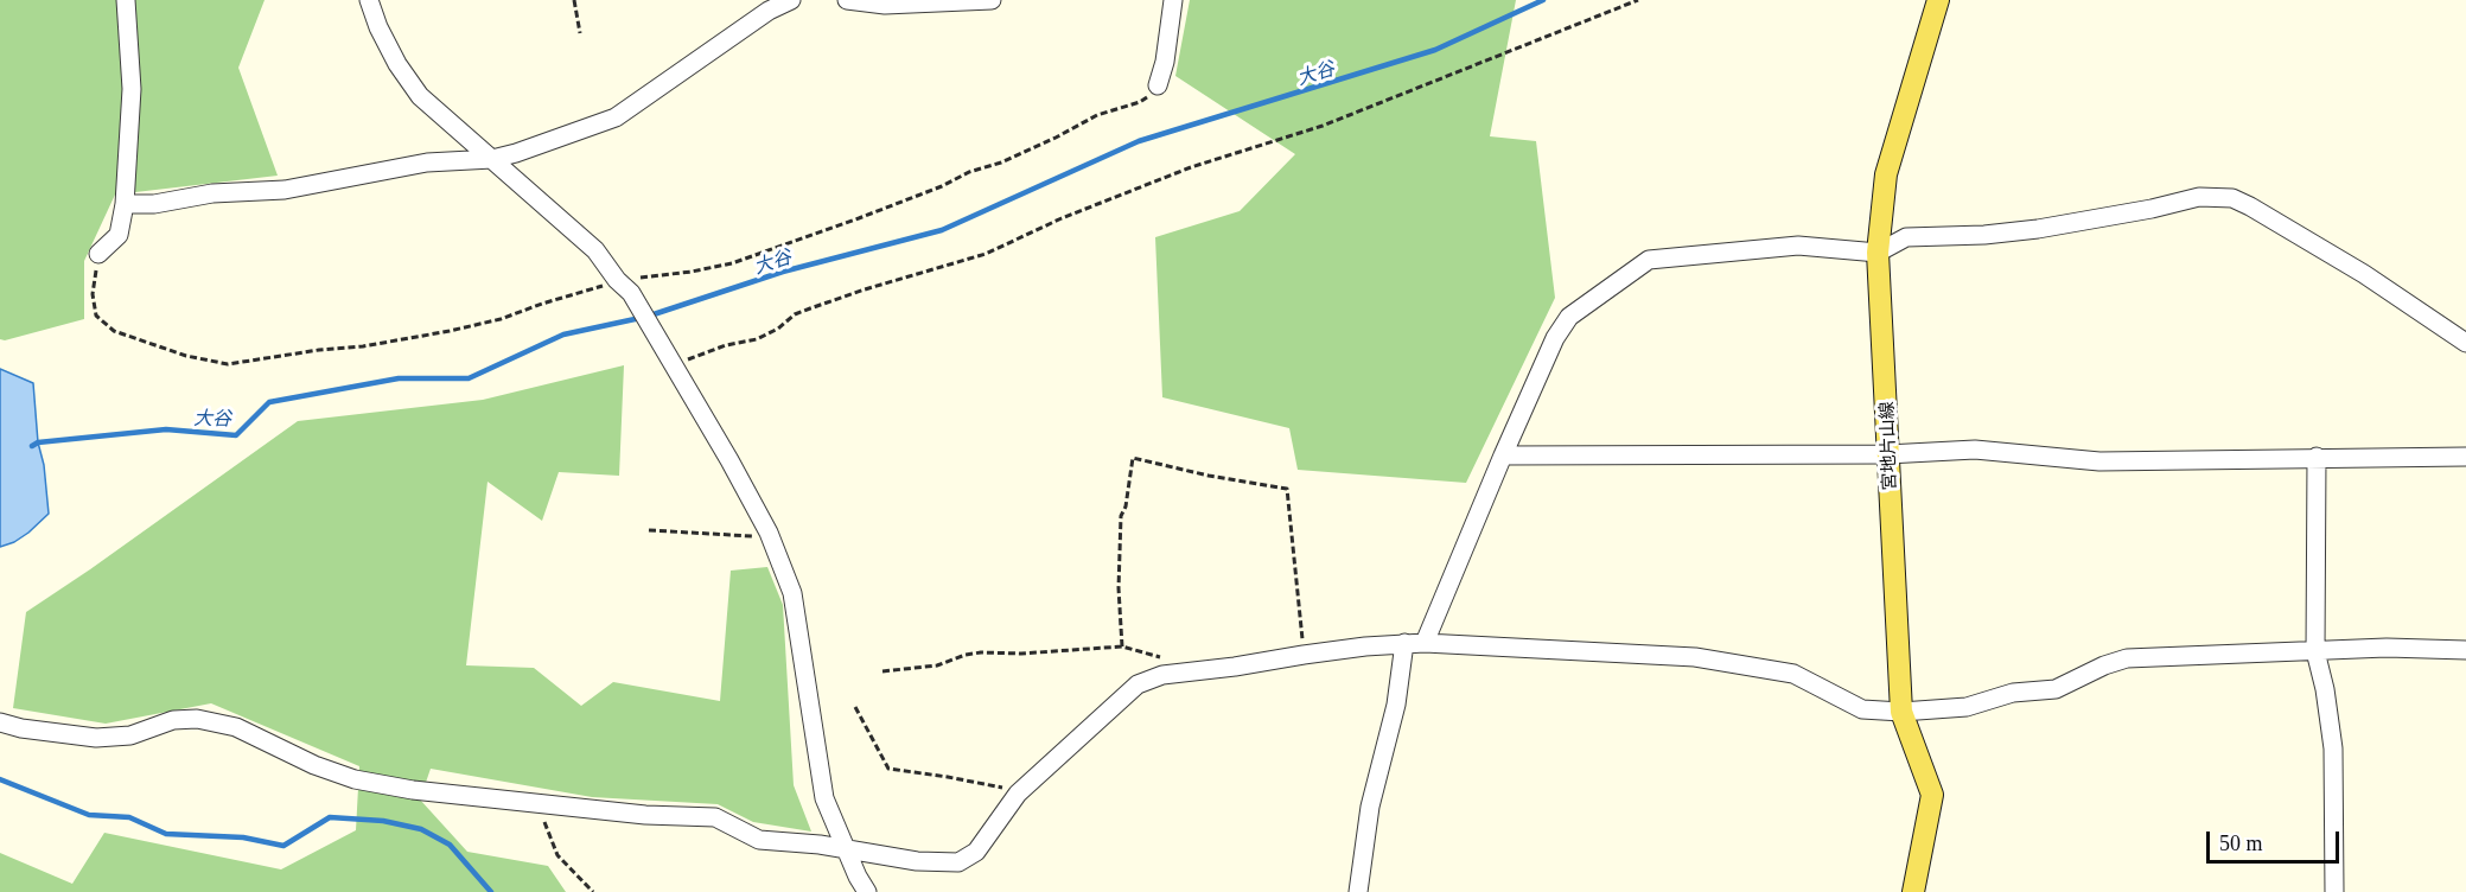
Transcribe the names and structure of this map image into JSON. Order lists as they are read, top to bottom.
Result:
{
  "streets": {
    "main road": ["宮地片山線"]
  },
  "water": ["大谷"],
  "scale_bar": "50 m"
}
